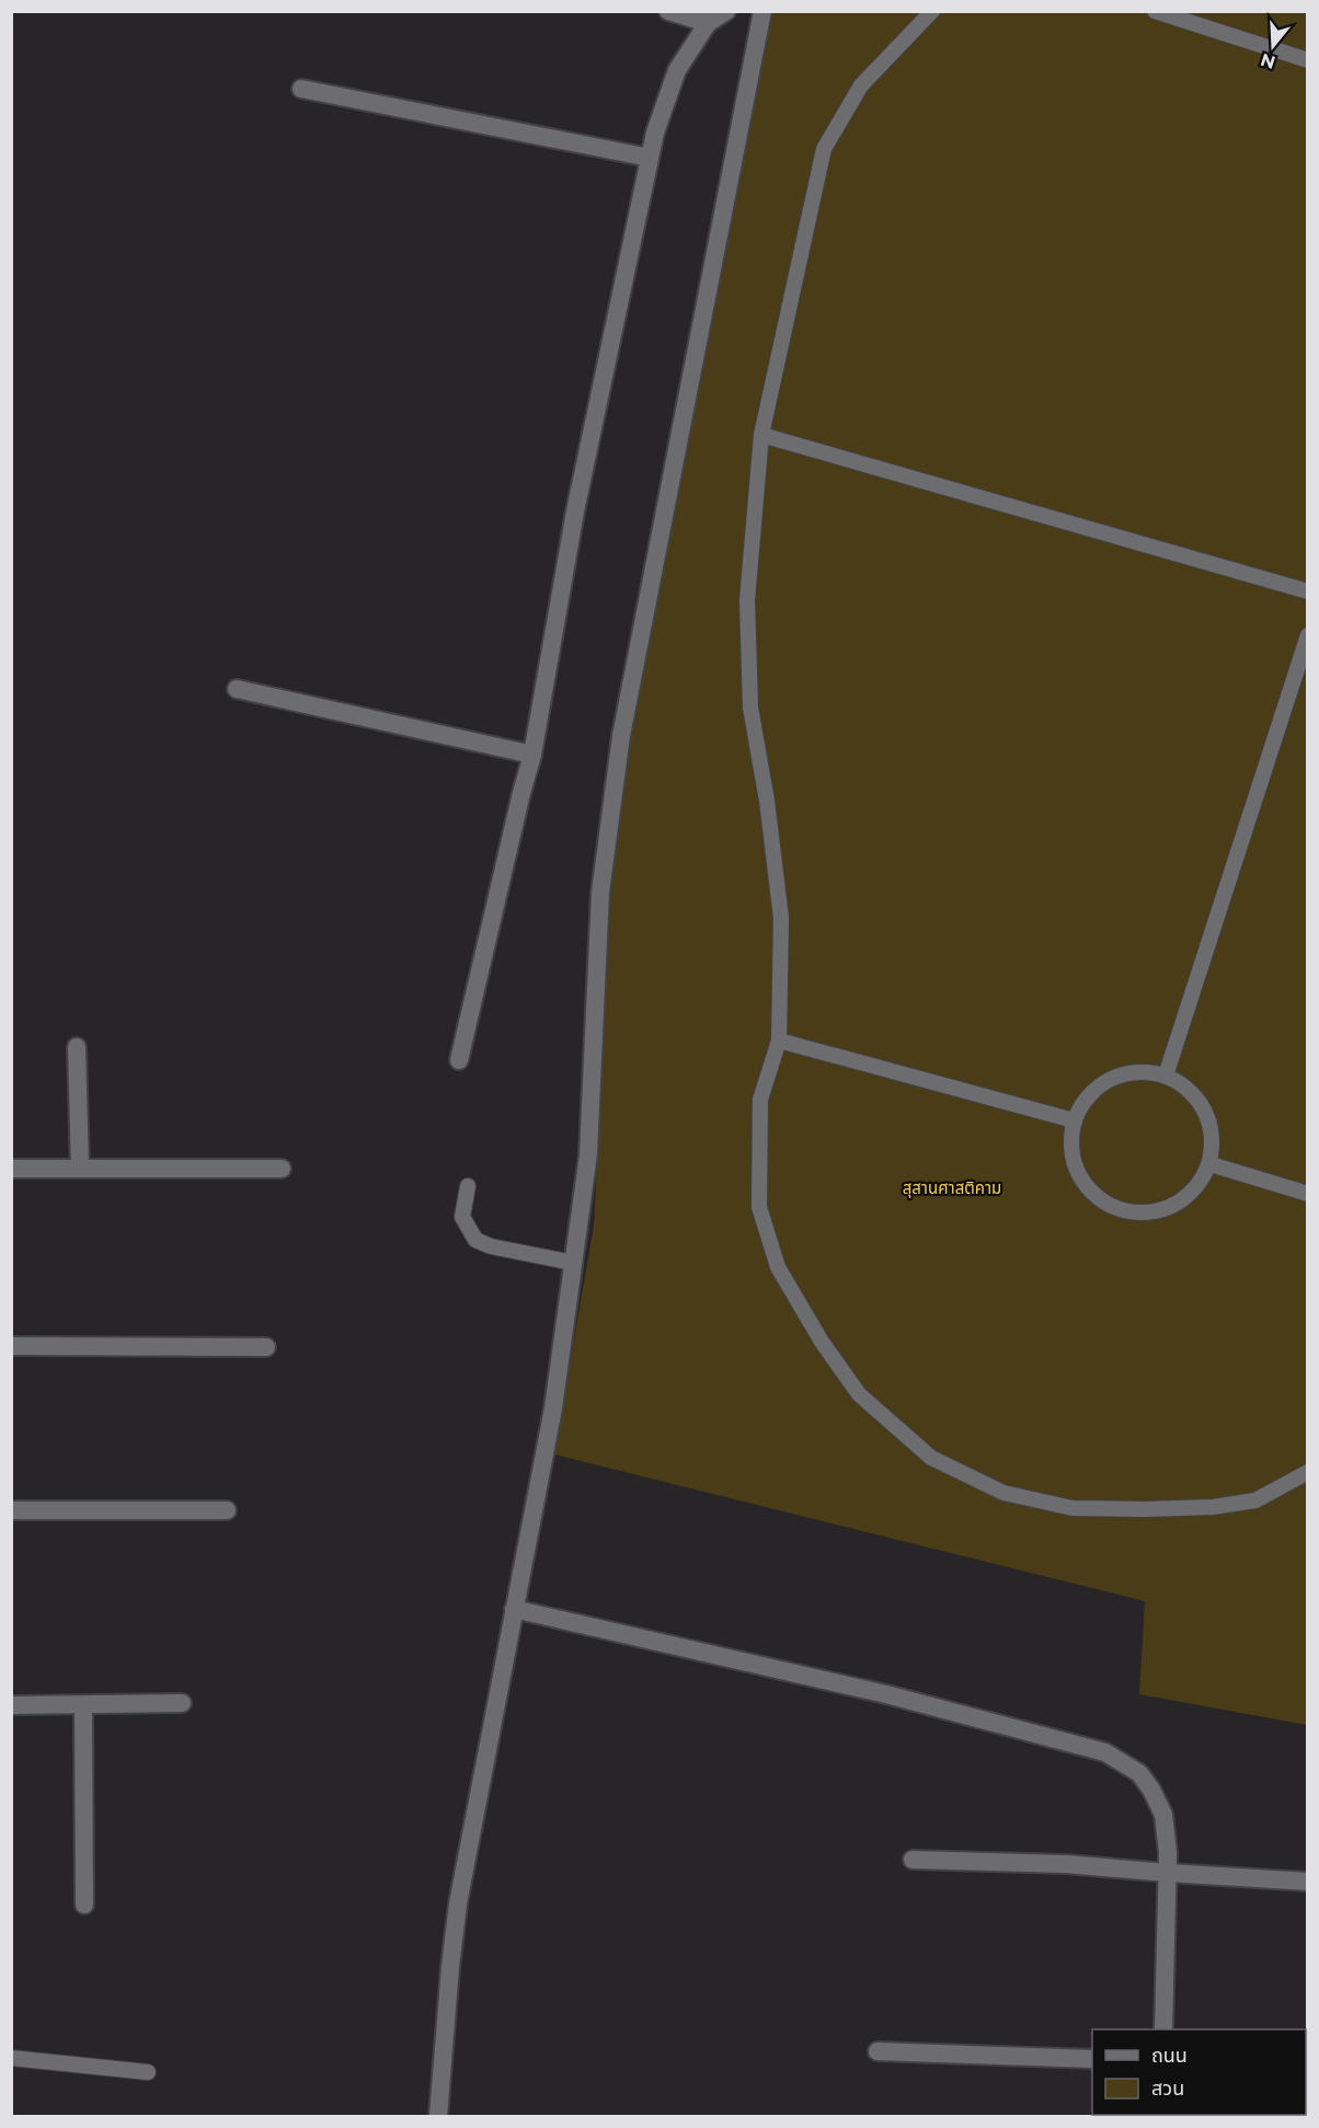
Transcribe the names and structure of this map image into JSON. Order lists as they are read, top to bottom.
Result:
{
  "parks": ["สุสานศาสติคาม"],
  "legend": ["ถนน", "สวน"],
  "north": "bottom"
}
